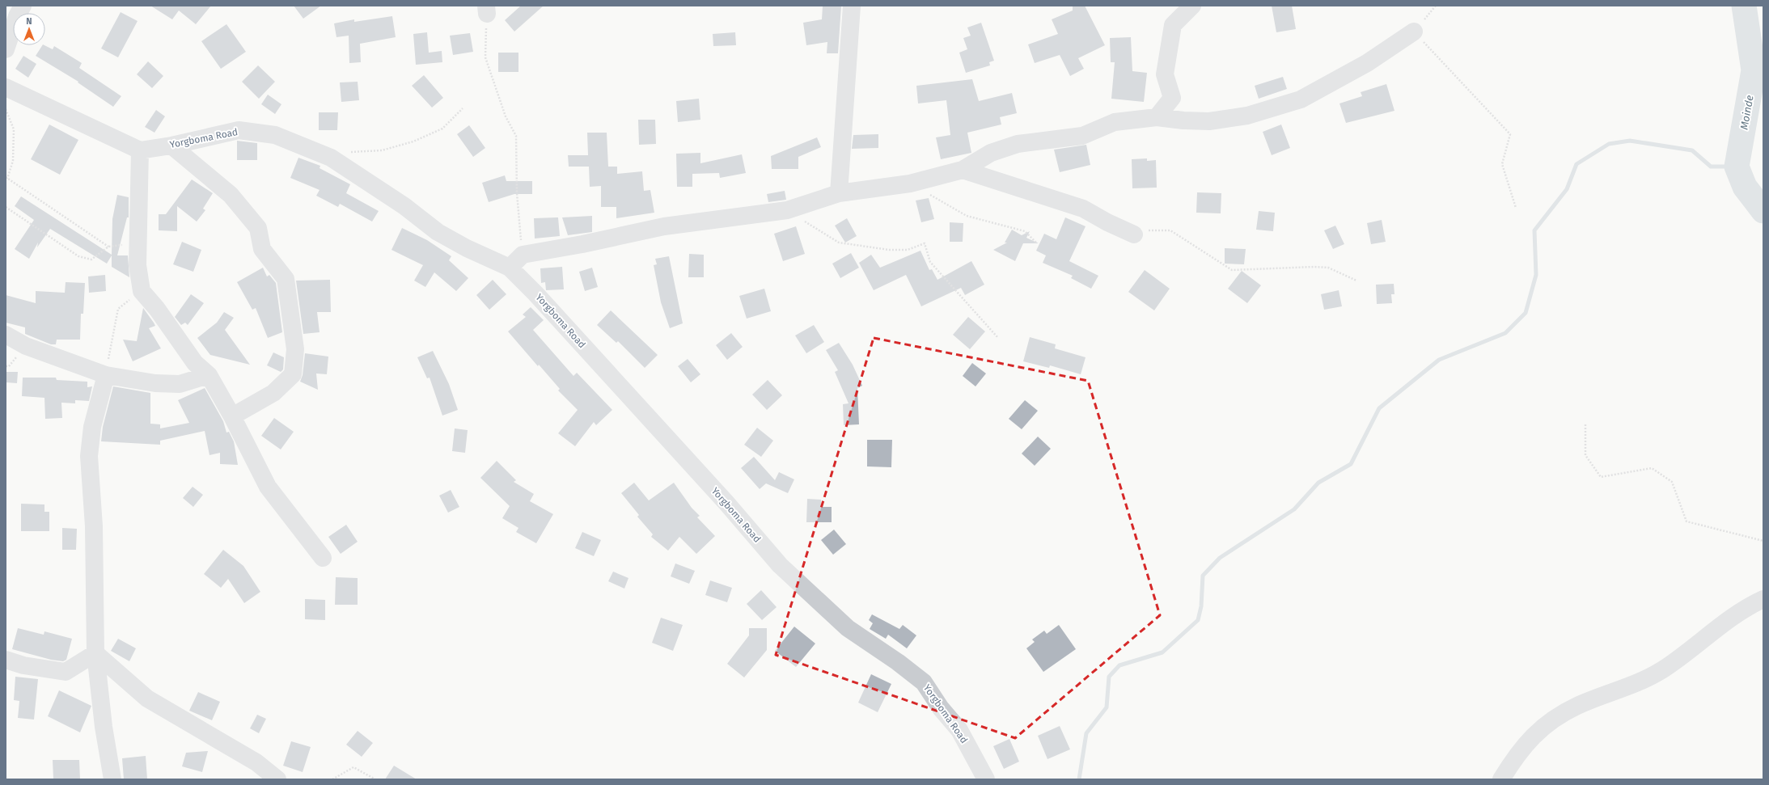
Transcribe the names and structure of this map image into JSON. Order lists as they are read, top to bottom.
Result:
{
  "streets": {
    "street": ["Yorgboma Road"]
  },
  "water": ["Moinde"],
  "north": "top"
}
